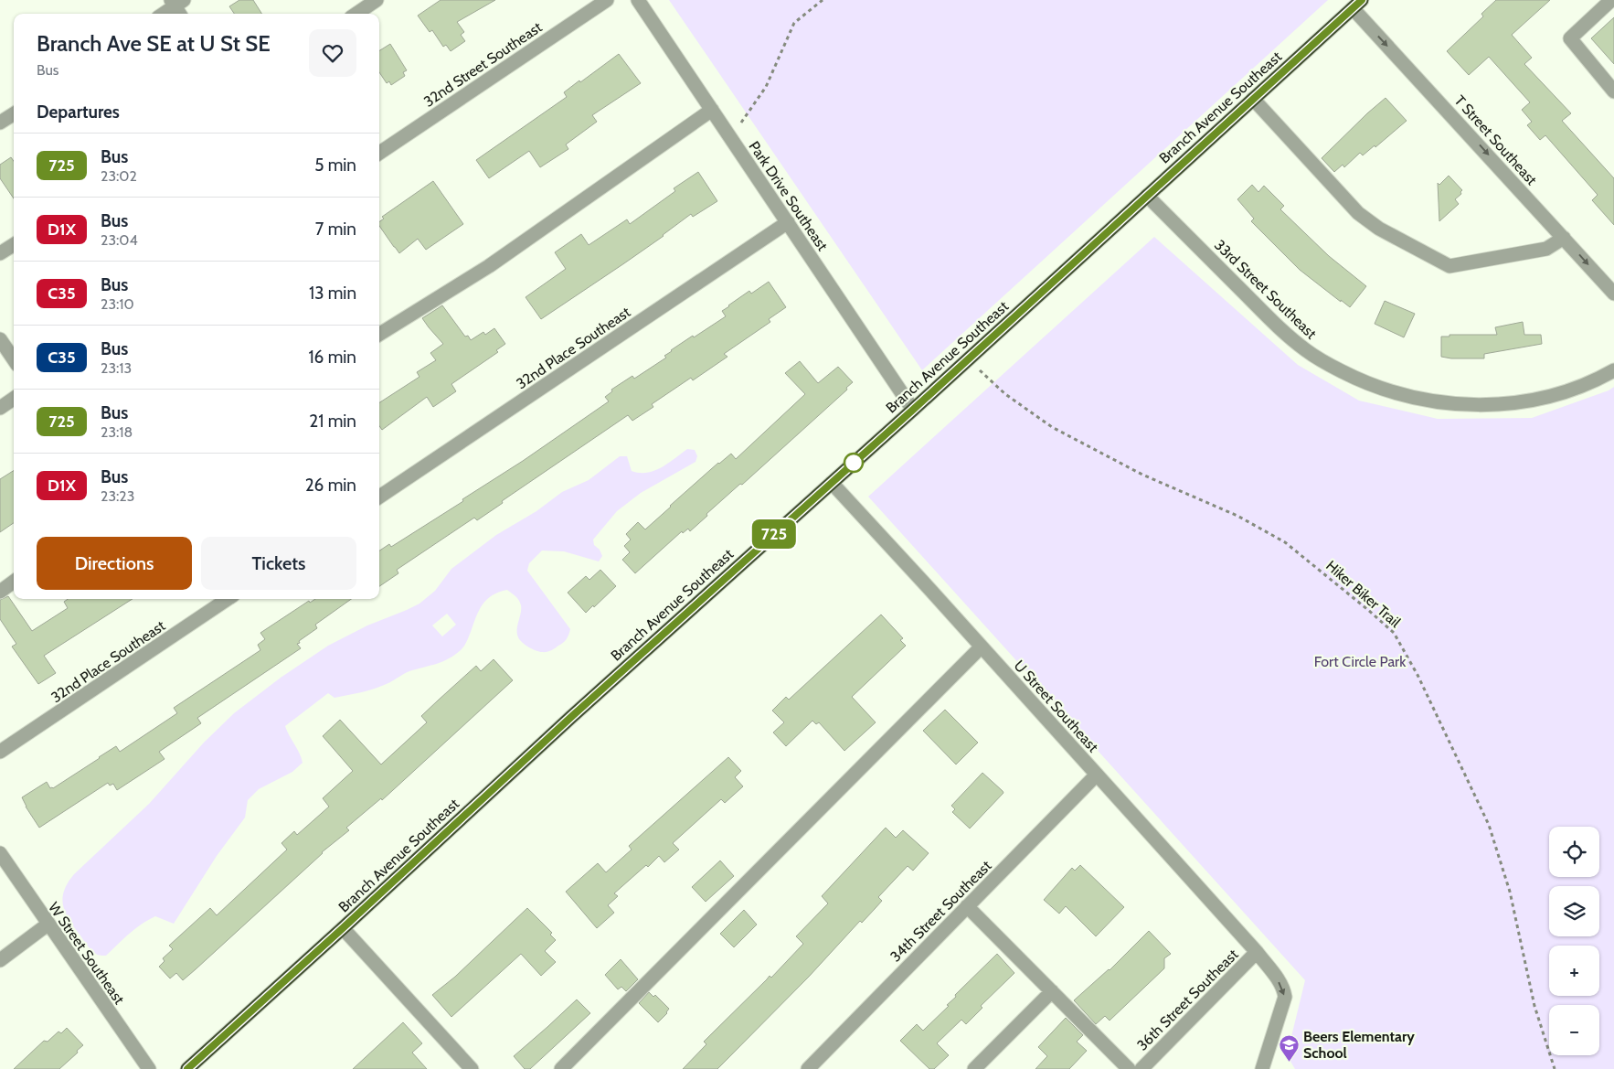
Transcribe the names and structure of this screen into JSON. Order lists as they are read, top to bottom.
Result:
{
  "streets": {
    "highway": ["Branch Avenue Southeast"],
    "street": [
      "32nd Street Southeast",
      "T Street Southeast",
      "Park Drive Southeast",
      "33rd Street Southeast",
      "32nd Place Southeast",
      "U Street Southeast",
      "34th Street Southeast",
      "W Street Southeast",
      "36th Street Southeast"
    ],
    "path": ["Hiker Biker Trail"]
  },
  "crossings": [
    ["Branch Avenue Southeast", "T Street Southeast"],
    ["Branch Avenue Southeast", "Park Drive Southeast"],
    ["Branch Avenue Southeast", "33rd Street Southeast"],
    ["Branch Avenue Southeast", "Hiker Biker Trail"],
    ["Branch Avenue Southeast", "U Street Southeast"],
    ["Park Drive Southeast", "32nd Place Southeast"],
    ["U Street Southeast", "34th Street Southeast"],
    ["U Street Southeast", "36th Street Southeast"]
  ],
  "one_way": ["T Street Southeast"],
  "parks": ["Fort Circle Park"],
  "places": {
    "school or university": ["Beers Elementary School"]
  },
  "lines": ["bus line 725"],
  "page": {
    "on_map": "725",
    "heading": [
      ["Branch Ave SE at U St SE", "Bus"],
      "Departures"
    ],
    "list": [
      {
        "mark": "725",
        "name": "Bus",
        "note": "23:02",
        "value": "5 min"
      },
      {
        "mark": "D1X",
        "name": "Bus",
        "note": "23:04",
        "value": "7 min"
      },
      {
        "mark": "C35",
        "name": "Bus",
        "note": "23:10",
        "value": "13 min"
      },
      {
        "mark": "C35",
        "name": "Bus",
        "note": "23:13",
        "value": "16 min"
      },
      {
        "mark": "725",
        "name": "Bus",
        "note": "23:18",
        "value": "21 min"
      },
      {
        "mark": "D1X",
        "name": "Bus",
        "note": "23:23",
        "value": "26 min"
      }
    ],
    "buttons": ["Directions", "Tickets"],
    "map_buttons": ["+", "−"]
  }
}
